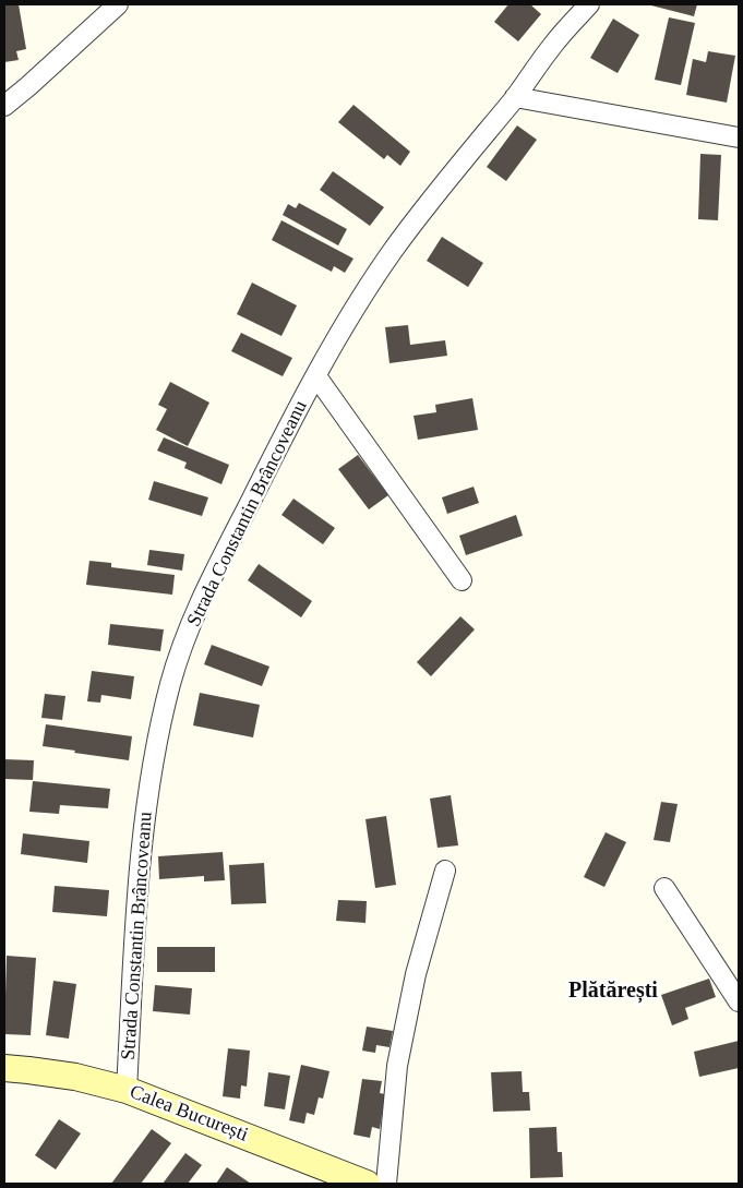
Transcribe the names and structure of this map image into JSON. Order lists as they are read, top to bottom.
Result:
{
  "streets": {
    "main road": ["Calea București"],
    "street": ["Strada Constantin Brâncoveanu"]
  },
  "crossings": [
    ["Strada Constantin Brâncoveanu", "Calea București"]
  ],
  "districts": ["Plătărești"]
}
